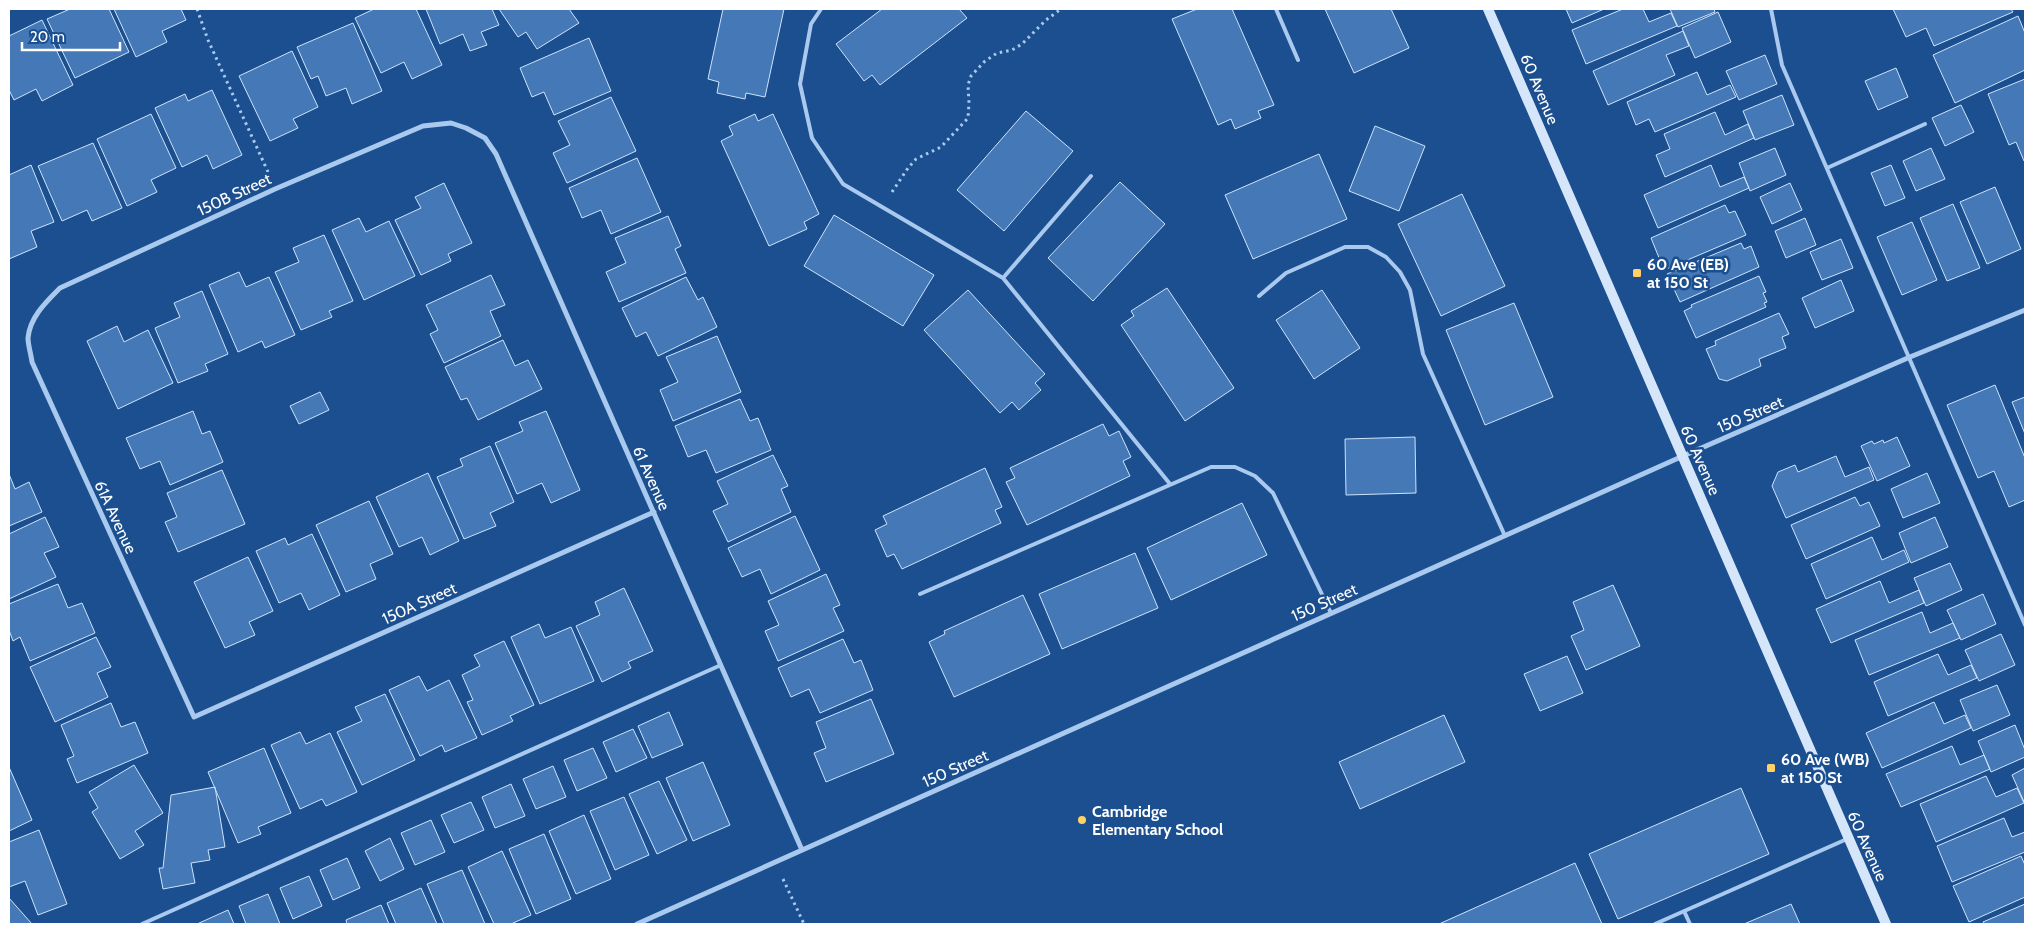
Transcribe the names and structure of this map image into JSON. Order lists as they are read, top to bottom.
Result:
{
  "streets": {
    "street": [
      "60 Avenue",
      "150B Street",
      "150 Street",
      "61 Avenue",
      "61A Avenue",
      "150A Street"
    ]
  },
  "crossings": [
    ["60 Avenue", "150 Street"],
    ["150B Street", "61 Avenue"],
    ["150B Street", "61A Avenue"],
    ["150 Street", "61 Avenue"],
    ["61 Avenue", "150A Street"],
    ["61A Avenue", "150A Street"]
  ],
  "places": {
    "transit": ["60 Ave (EB) at 150 St", "60 Ave (WB) at 150 St"],
    "other": ["Cambridge Elementary School"]
  },
  "scale_bar": "20 m"
}
